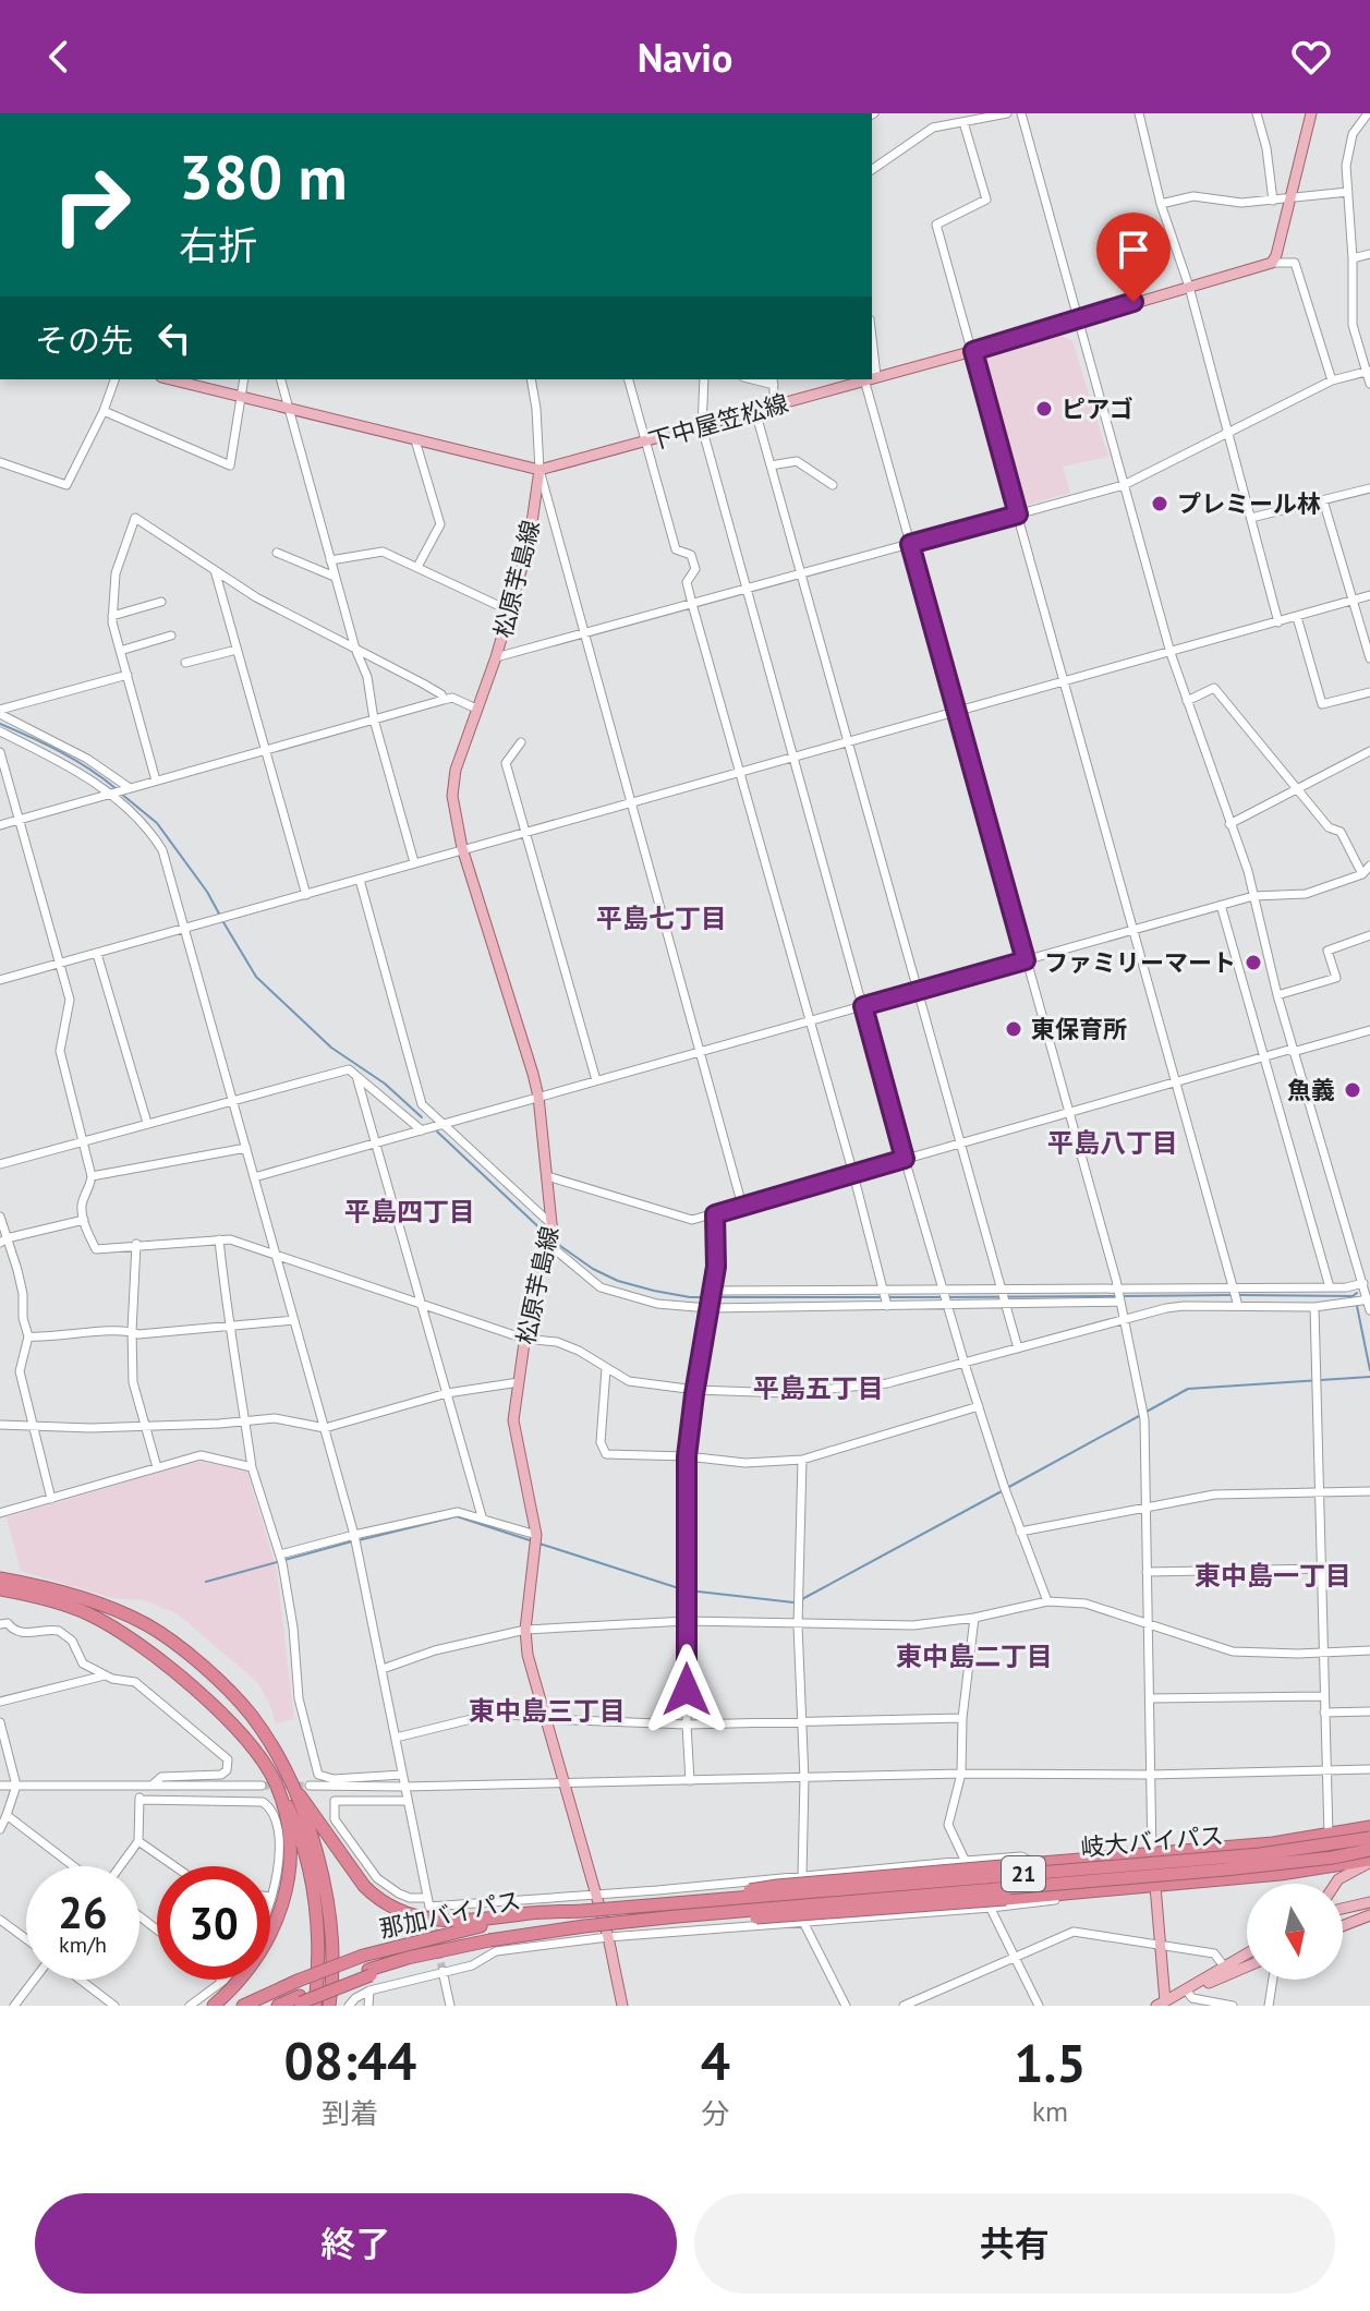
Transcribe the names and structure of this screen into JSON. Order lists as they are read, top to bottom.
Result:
{
  "streets": {
    "highway": ["岐大バイパス", "21", "那加バイパス"],
    "main road": ["下中屋笠松線", "松原芋島線"]
  },
  "crossings": [
    ["下中屋笠松線", "松原芋島線"],
    ["岐大バイパス", "21"],
    ["岐大バイパス", "那加バイパス"],
    ["21", "那加バイパス"]
  ],
  "districts": [
    "平島七丁目",
    "平島八丁目",
    "平島四丁目",
    "平島五丁目",
    "東中島一丁目",
    "東中島二丁目",
    "東中島三丁目"
  ],
  "places": [
    "ピアゴ",
    "プレミール林",
    "ファミリーマート",
    "東保育所",
    "魚義"
  ],
  "north": "bottom",
  "page": {
    "header": "Navio",
    "turn": ["380 m", "右折"],
    "then": "その先",
    "speed": "26 km/h",
    "limit": "30",
    "eta": [
      "08:44",
      "到着",
      "4",
      "分",
      "1.5",
      "km"
    ],
    "buttons": ["終了", "共有"]
  }
}
